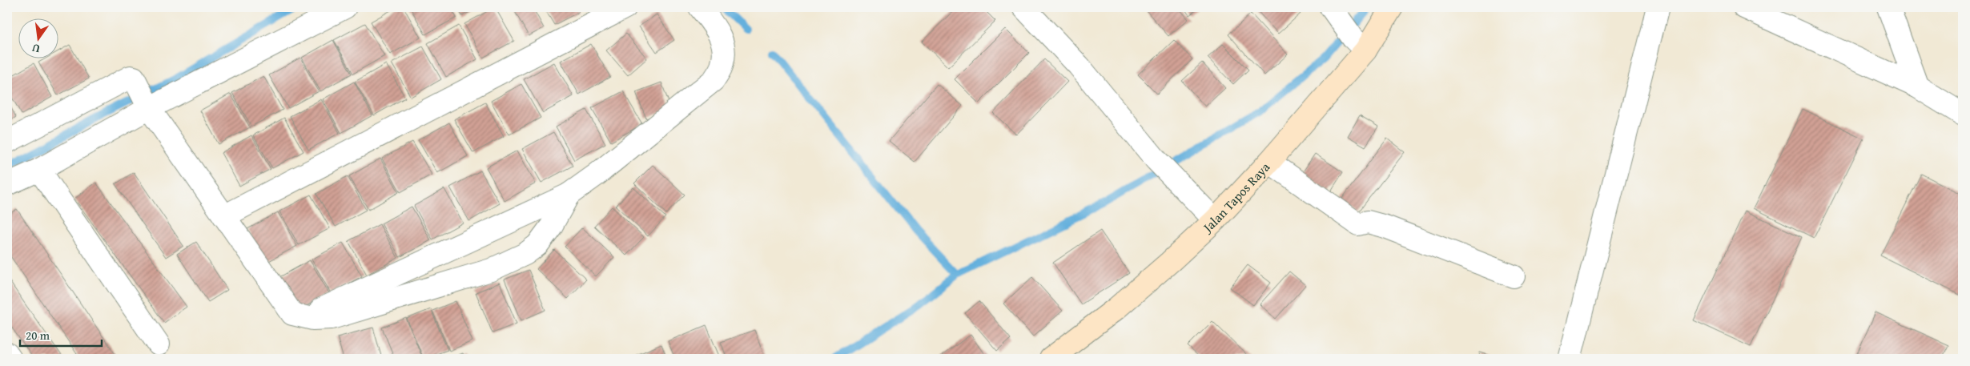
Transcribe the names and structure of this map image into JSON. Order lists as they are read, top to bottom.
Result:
{
  "streets": {
    "main road": ["Jalan Tapos Raya"]
  },
  "scale_bar": "20 m",
  "north": "bottom"
}
